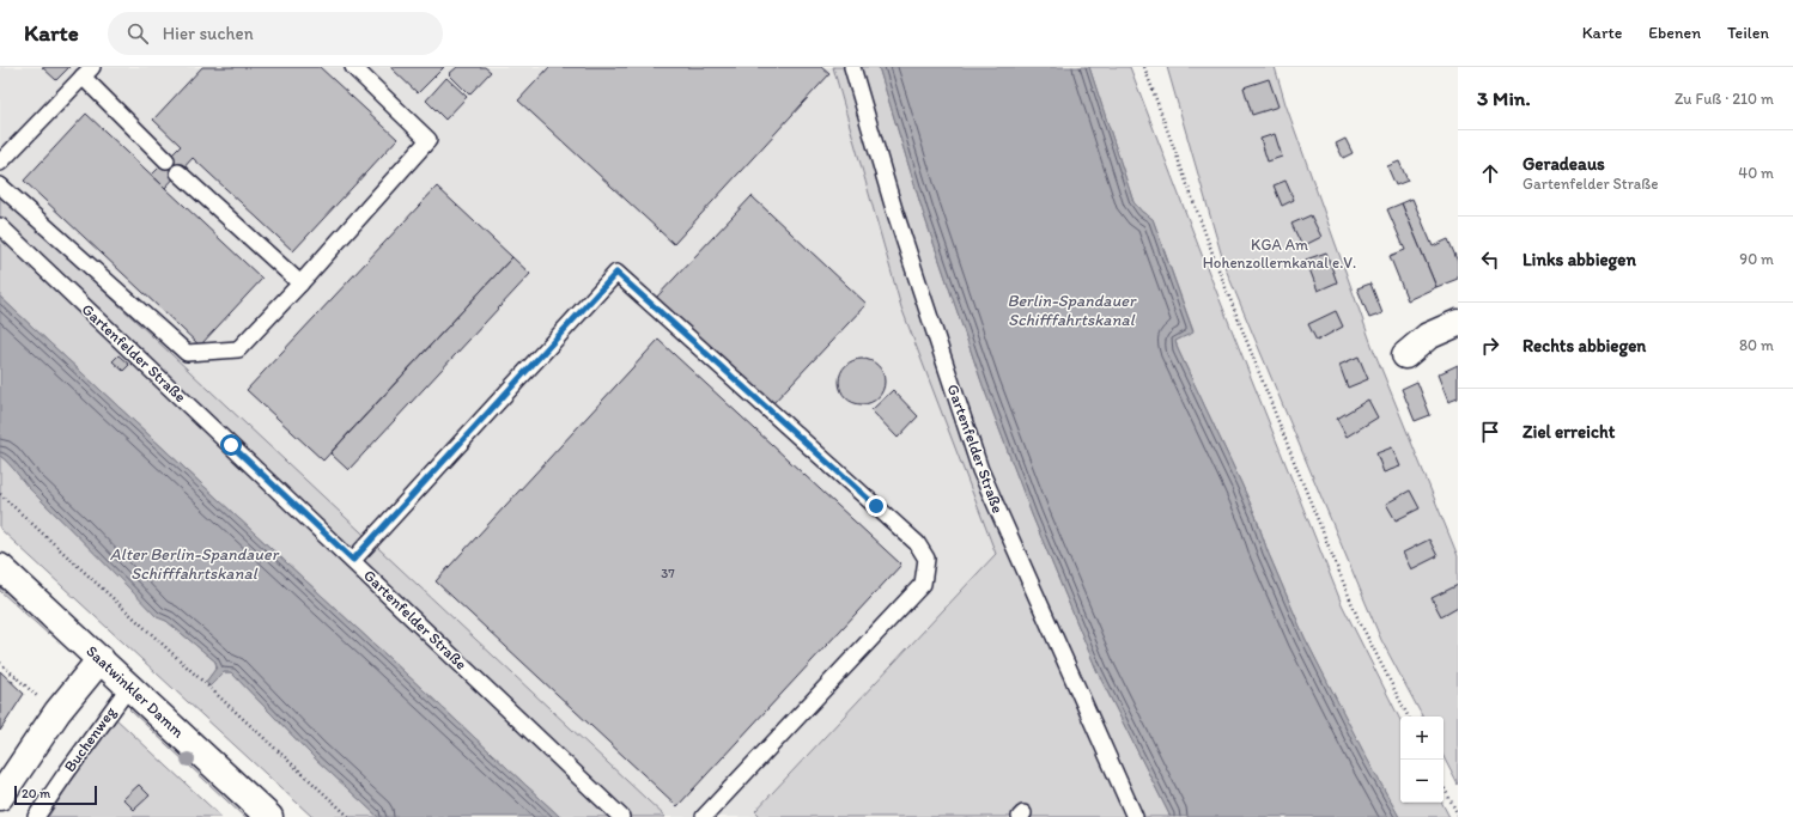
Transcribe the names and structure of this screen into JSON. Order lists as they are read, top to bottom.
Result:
{
  "streets": {
    "main road": ["Saatwinkler Damm"],
    "lane": ["Gartenfelder Straße", "Buchenweg"]
  },
  "crossings": [
    ["Saatwinkler Damm", "Buchenweg"]
  ],
  "water": ["Berlin-Spandauer Schifffahrtskanal", "Alter Berlin-Spandauer Schifffahrtskanal"],
  "parks": ["KGA Am Hohenzollernkanal e.V."],
  "house_numbers": ["37"],
  "scale_bar": "20 m",
  "page": {
    "header": "Karte",
    "search": "Hier suchen",
    "nav": ["Karte", "Ebenen", "Teilen"],
    "heading": ["3 Min.", "Zu Fuß · 210 m"],
    "list": [
      ["Geradeaus", "Gartenfelder Straße", "40 m"],
      ["Links abbiegen", "90 m"],
      ["Rechts abbiegen", "80 m"],
      "Ziel erreicht"
    ],
    "map_buttons": ["+", "−"],
    "scale": "20 m"
  }
}
